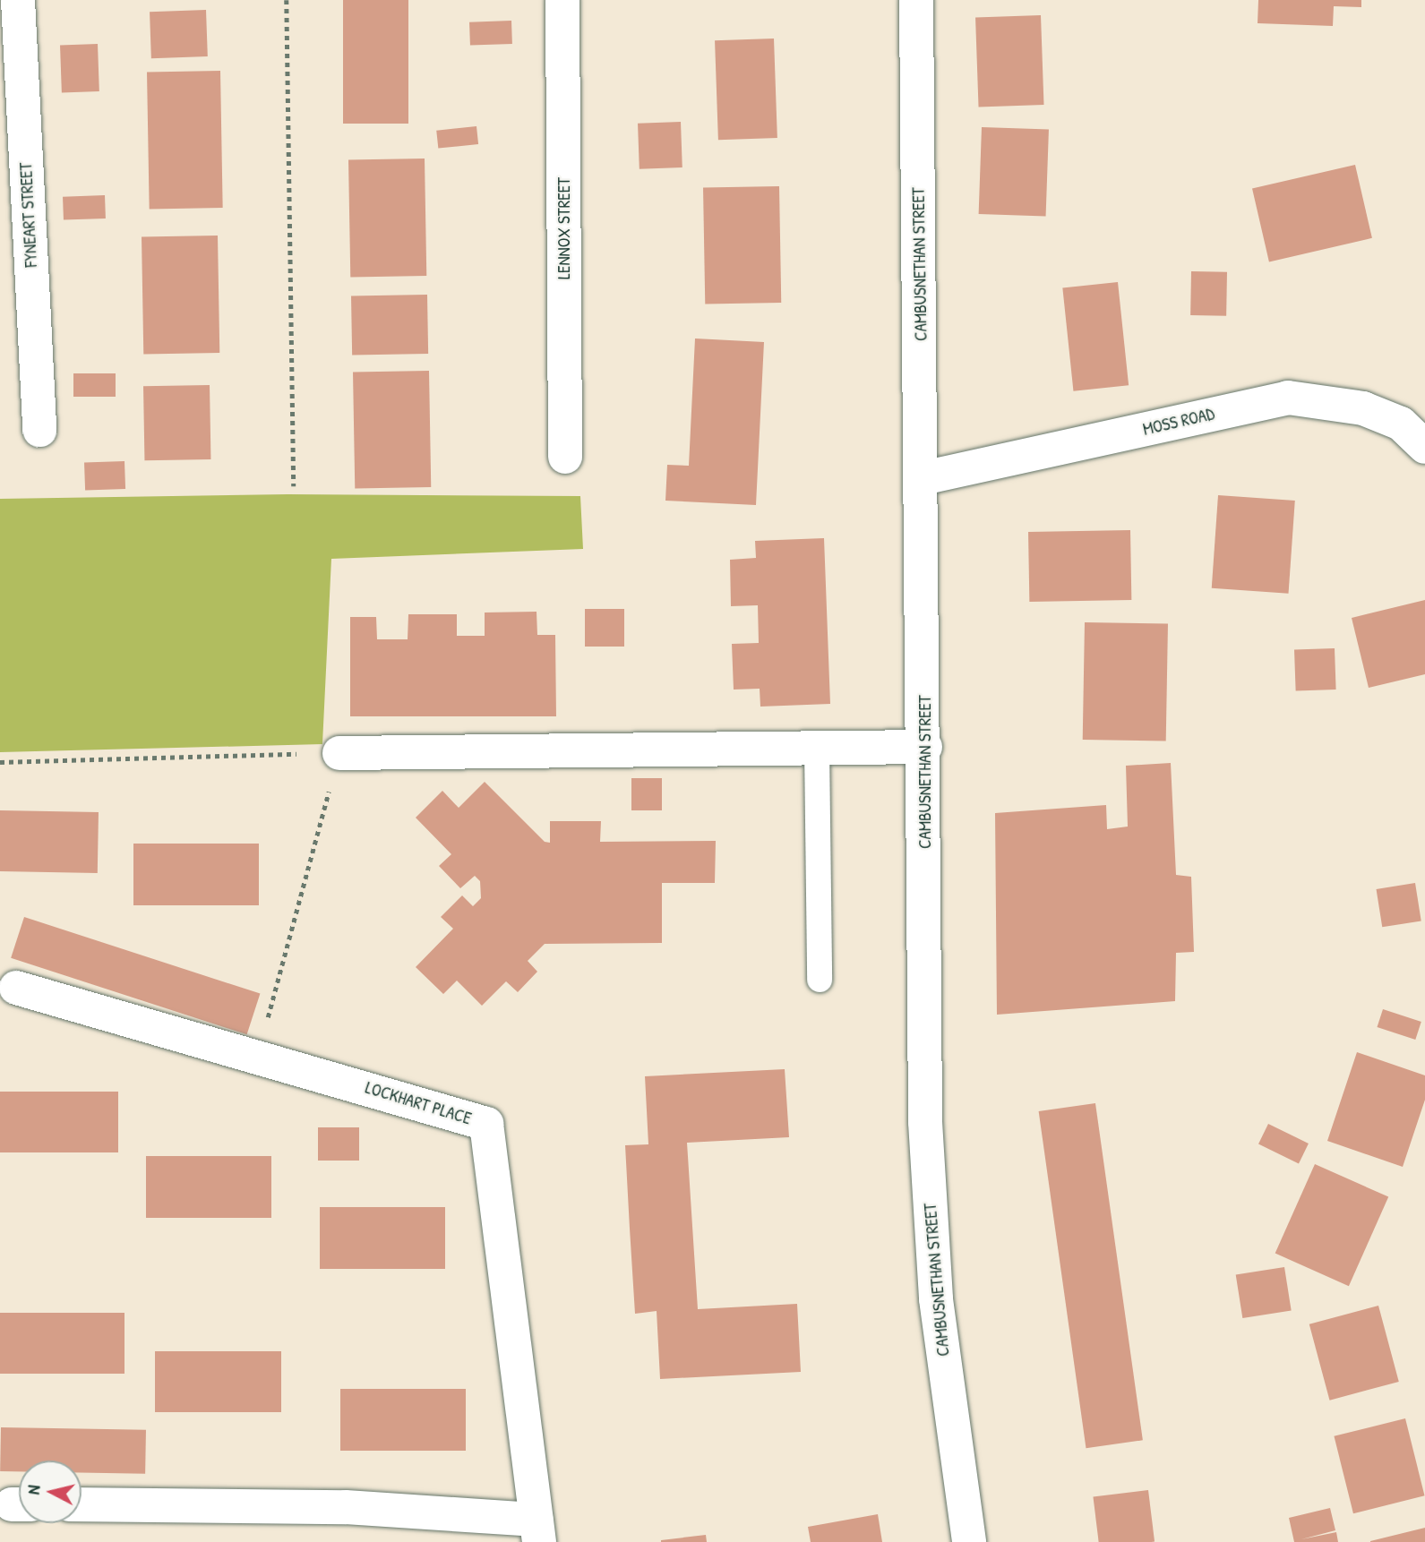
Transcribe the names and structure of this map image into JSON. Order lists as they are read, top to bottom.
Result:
{
  "streets": {
    "street": [
      "FYNEART STREET",
      "LENNOX STREET",
      "CAMBUSNETHAN STREET",
      "MOSS ROAD",
      "LOCKHART PLACE"
    ]
  },
  "crossings": [
    ["CAMBUSNETHAN STREET", "MOSS ROAD"]
  ],
  "north": "left"
}
